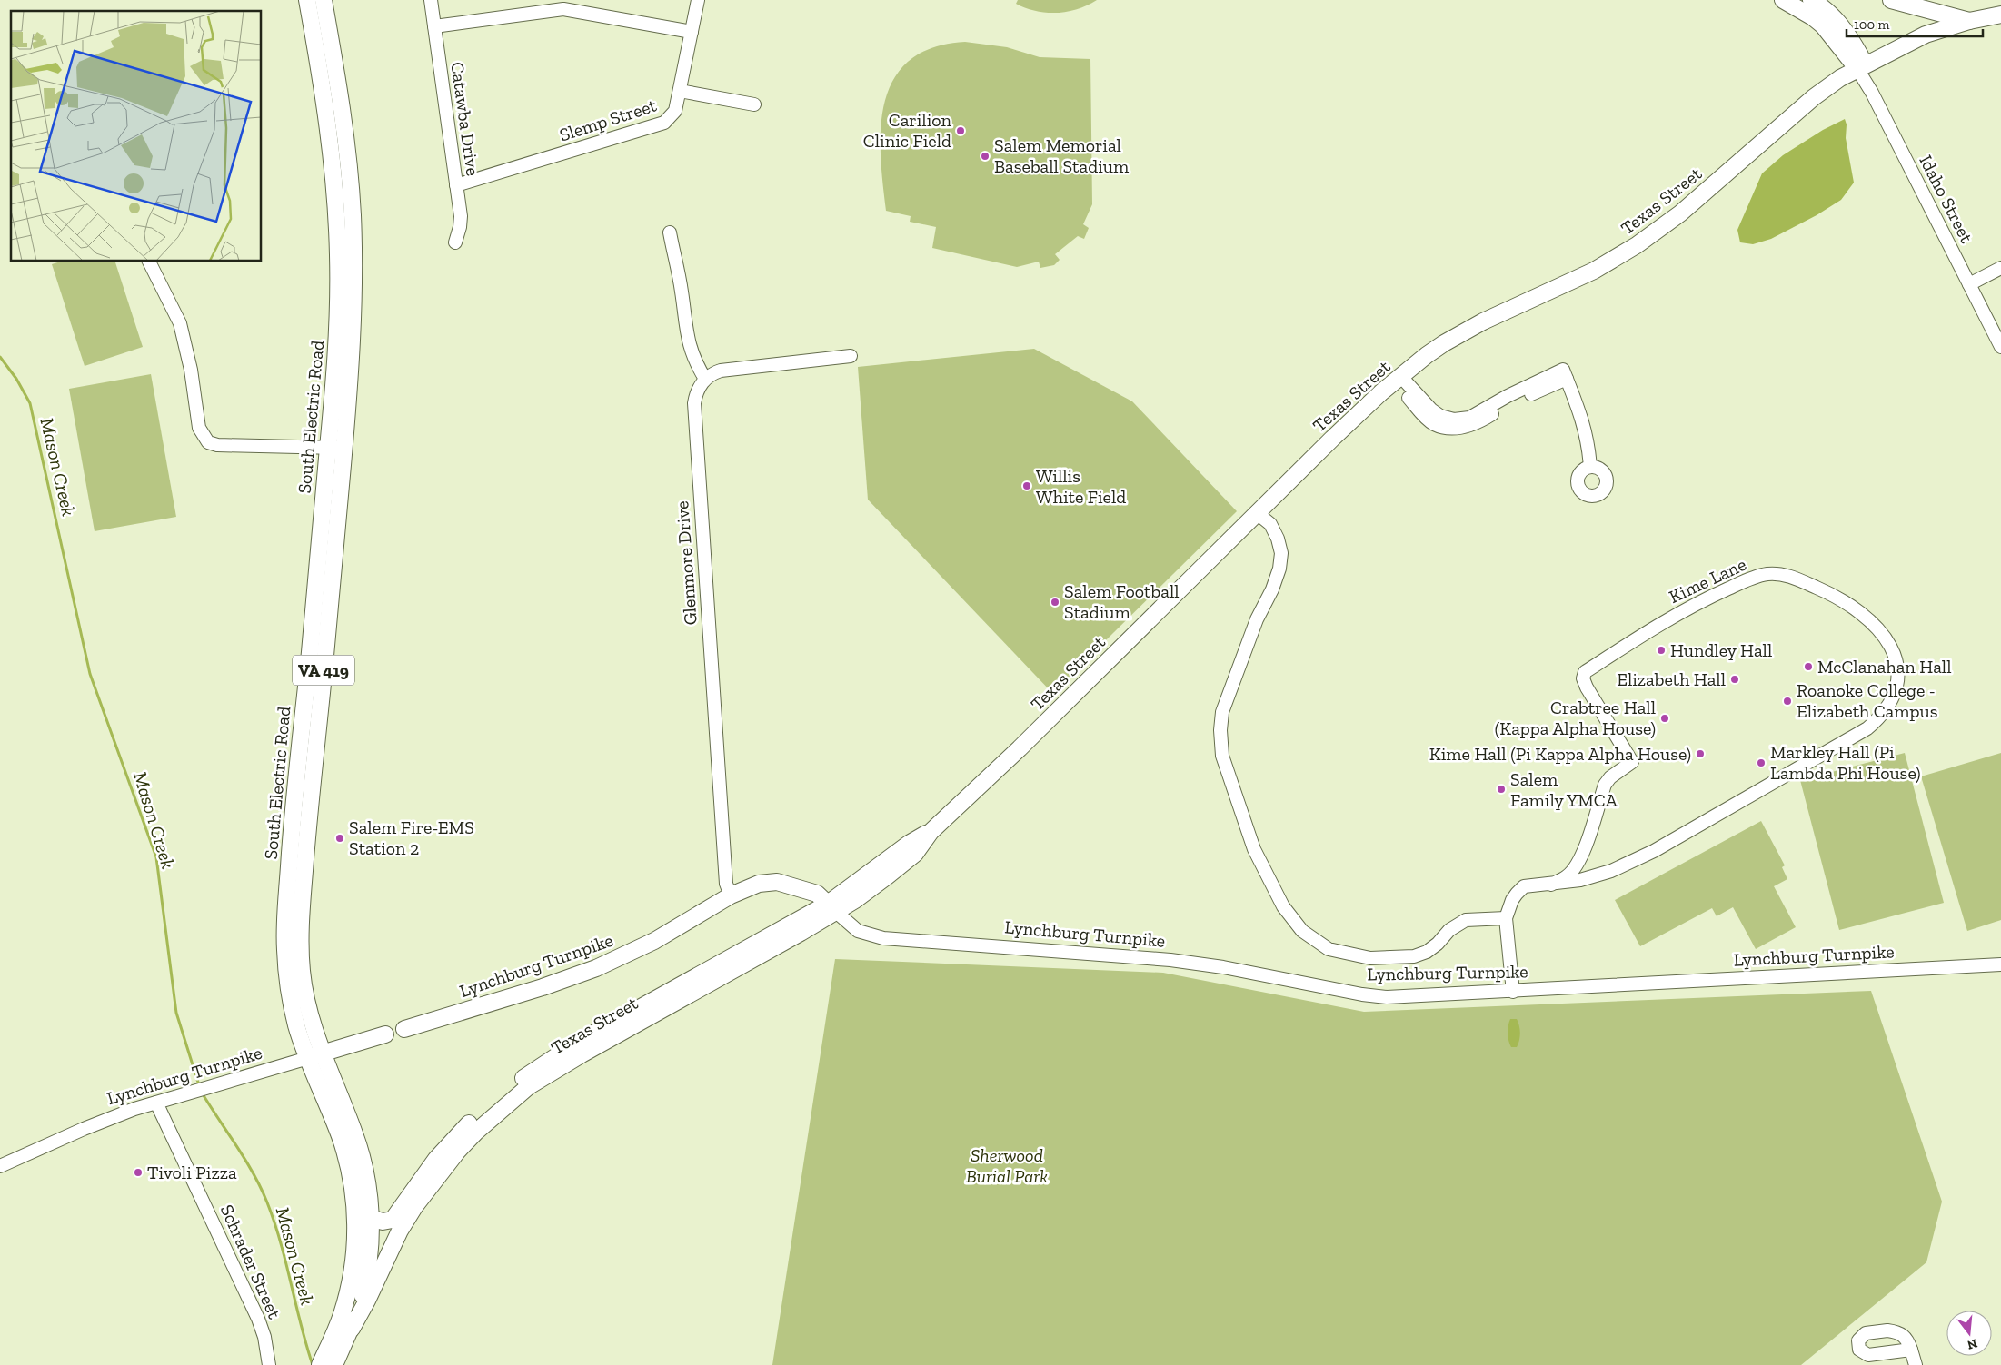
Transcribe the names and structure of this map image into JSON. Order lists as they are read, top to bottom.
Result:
{
  "streets": {
    "main road": [
      "Texas Street",
      "South Electric Road",
      "VA 419",
      "Lynchburg Turnpike"
    ],
    "street": [
      "Catawba Drive",
      "Slemp Street",
      "Idaho Street",
      "Glenmore Drive",
      "Kime Lane",
      "Schrader Street"
    ]
  },
  "crossings": [
    ["Catawba Drive", "Slemp Street"],
    ["Idaho Street", "Texas Street"],
    ["Texas Street", "South Electric Road"],
    ["Texas Street", "Lynchburg Turnpike"],
    ["South Electric Road", "Lynchburg Turnpike"],
    ["Glenmore Drive", "Lynchburg Turnpike"],
    ["Kime Lane", "Lynchburg Turnpike"],
    ["Lynchburg Turnpike", "Schrader Street"]
  ],
  "water": ["Mason Creek"],
  "parks": ["Sherwood Burial Park"],
  "places": [
    "Carilion Clinic Field",
    "Salem Memorial Baseball Stadium",
    "Willis White Field",
    "Salem Football Stadium",
    "Hundley Hall",
    "McClanahan Hall",
    "Elizabeth Hall",
    "Roanoke College - Elizabeth Campus",
    "Crabtree Hall (Kappa Alpha House)",
    "Kime Hall (Pi Kappa Alpha House)",
    "Markley Hall (Pi Lambda Phi House)",
    "Salem Family YMCA",
    "Salem Fire-EMS Station 2",
    "Tivoli Pizza"
  ],
  "scale_bar": "100 m",
  "north": "bottom"
}
